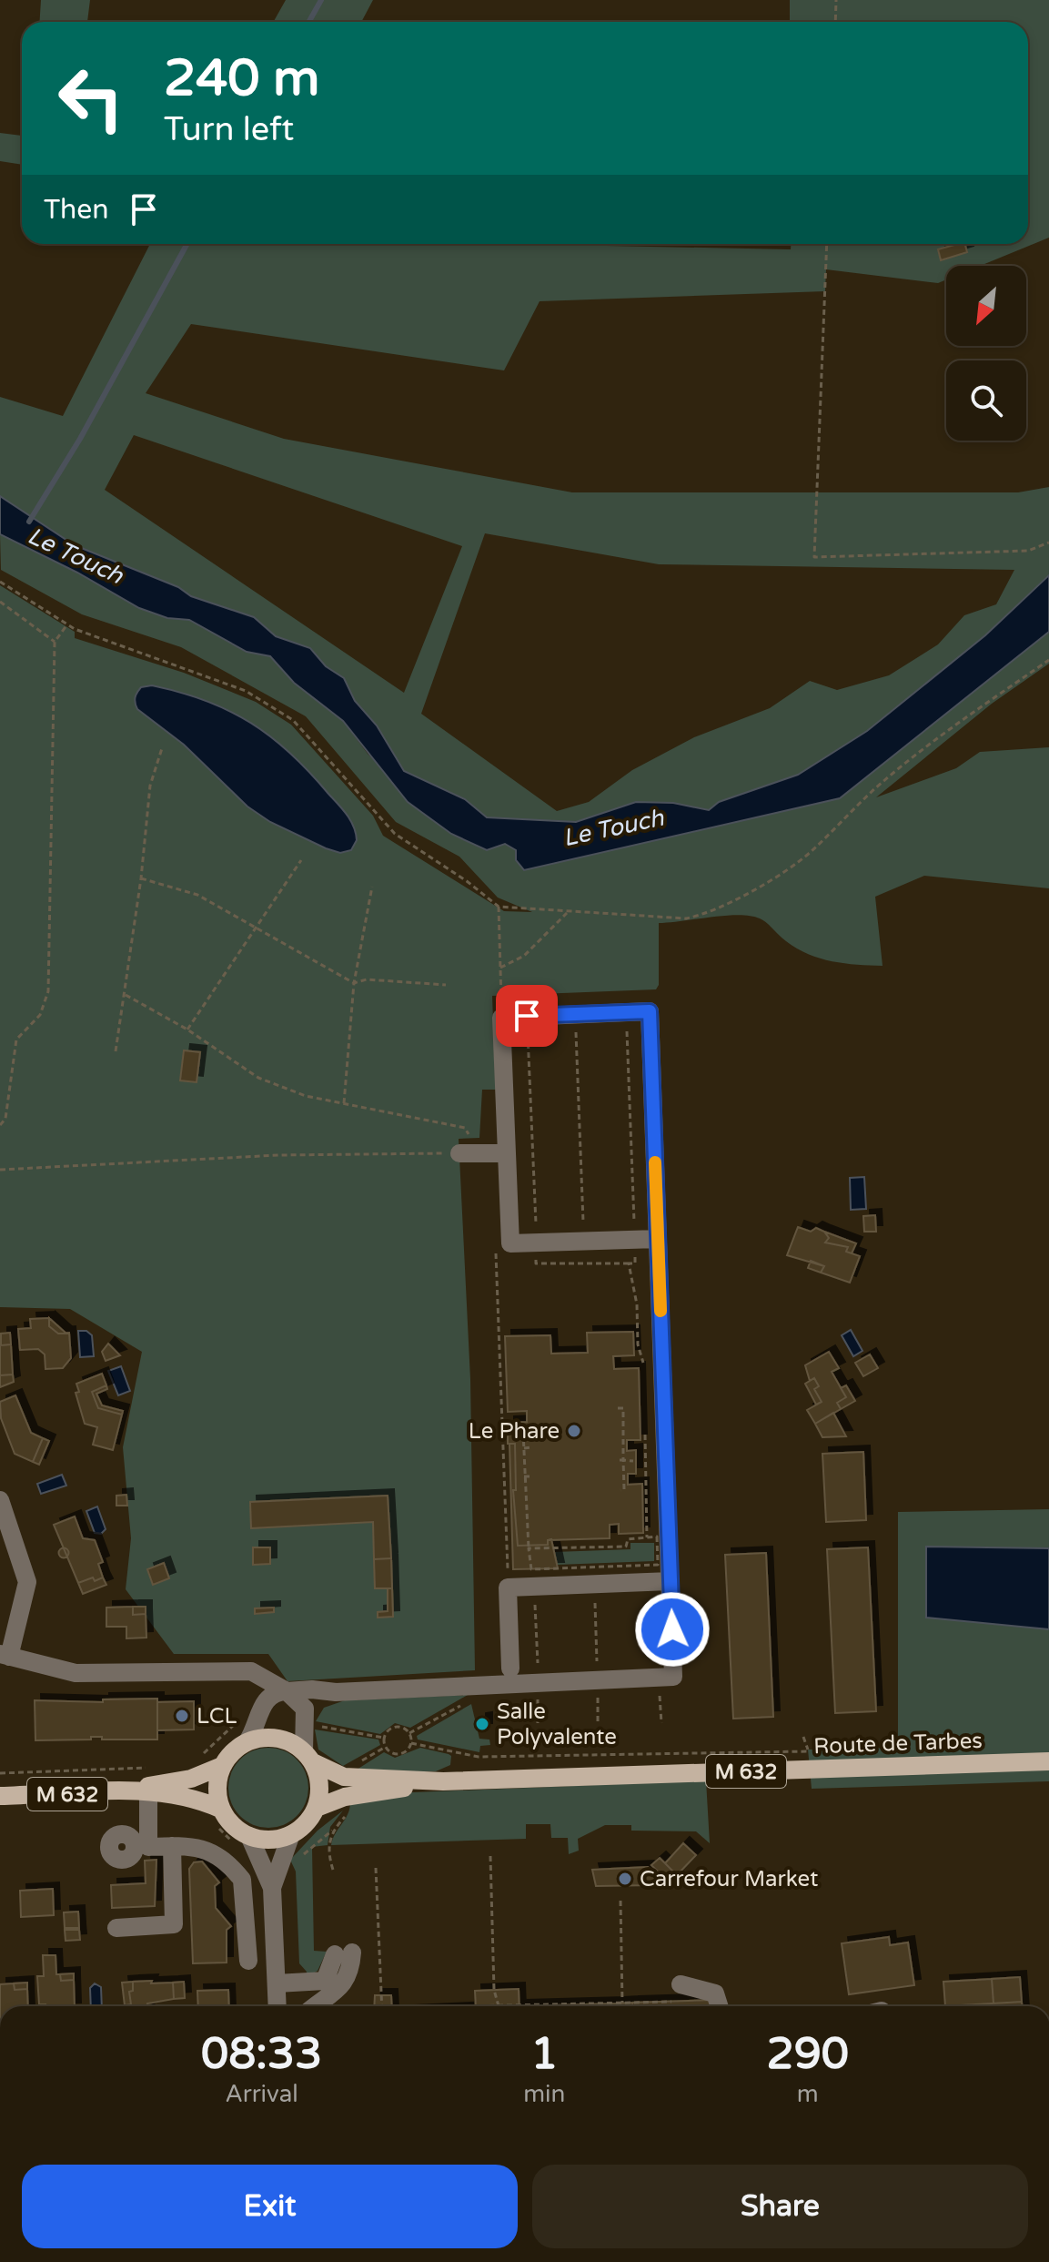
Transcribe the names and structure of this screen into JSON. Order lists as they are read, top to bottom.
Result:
{
  "streets": {
    "main road": ["Route de Tarbes", "M 632"]
  },
  "crossings": [
    ["Route de Tarbes", "M 632"]
  ],
  "water": ["Le Touch"],
  "places": [
    "Le Phare",
    "LCL",
    "Salle Polyvalente",
    "Carrefour Market"
  ],
  "north": "bottom left",
  "page": {
    "turn": ["240 m", "Turn left"],
    "then": "Then",
    "eta": [
      "08:33",
      "Arrival",
      "1",
      "min",
      "290",
      "m"
    ],
    "buttons": ["Exit", "Share"]
  }
}
